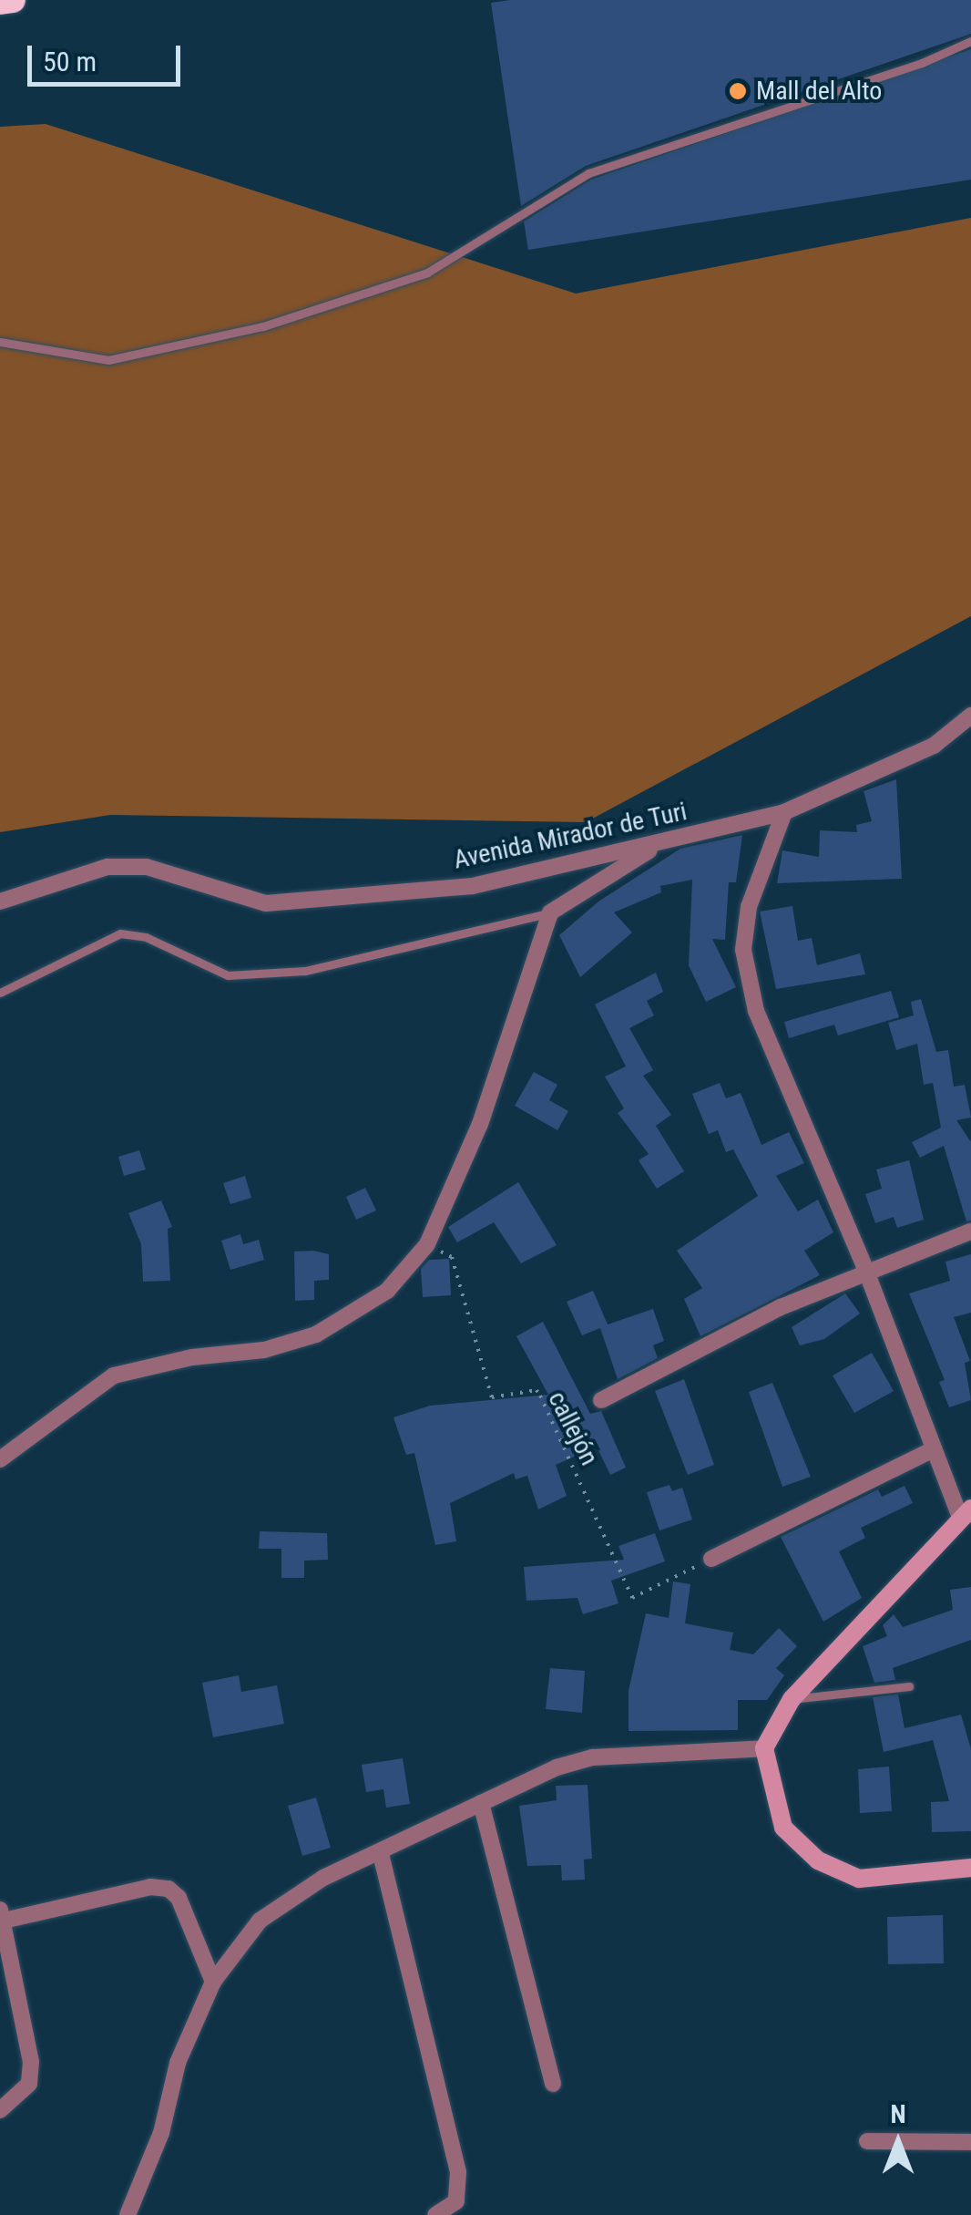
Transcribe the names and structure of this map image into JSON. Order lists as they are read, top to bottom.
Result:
{
  "streets": {
    "street": ["Avenida Mirador de Turi"],
    "path": ["callejón"]
  },
  "places": ["Mall del Alto"],
  "scale_bar": "50 m",
  "north": "top"
}
